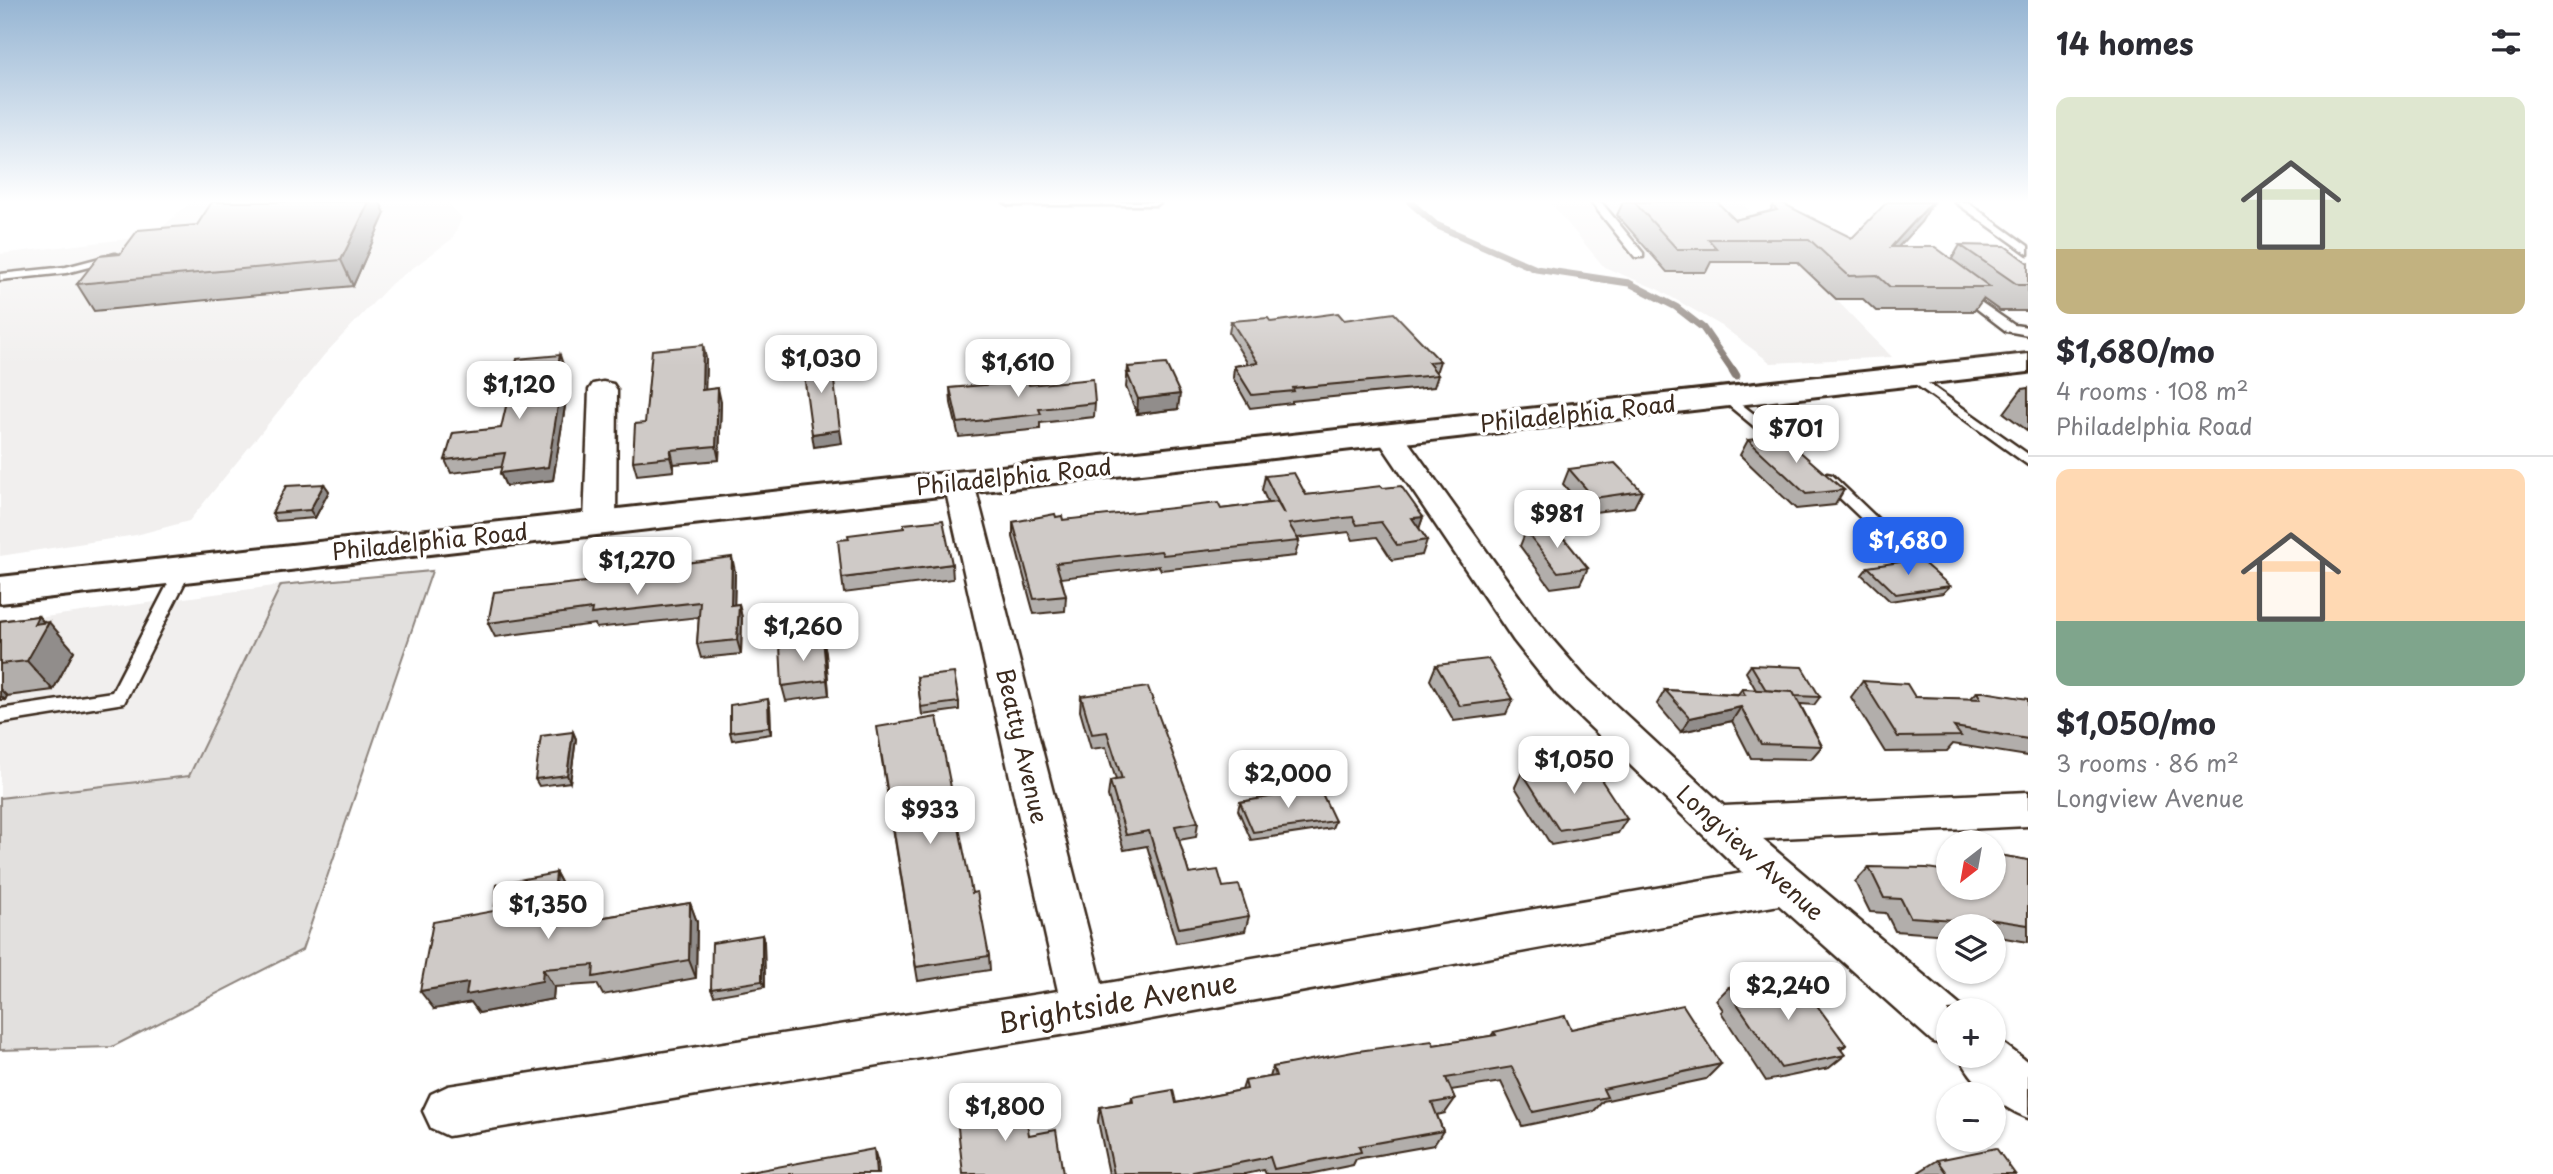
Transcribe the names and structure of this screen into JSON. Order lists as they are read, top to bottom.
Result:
{
  "streets": {
    "main road": ["Philadelphia Road"],
    "street": ["Beatty Avenue", "Longview Avenue", "Brightside Avenue"]
  },
  "crossings": [
    ["Philadelphia Road", "Beatty Avenue"],
    ["Philadelphia Road", "Longview Avenue"],
    ["Beatty Avenue", "Brightside Avenue"],
    ["Longview Avenue", "Brightside Avenue"]
  ],
  "north": "bottom left",
  "page": {
    "heading": "14 homes",
    "list": [
      {
        "name": "$1,680/mo",
        "note": "4 rooms · 108 m² · Philadelphia Road"
      },
      {
        "name": "$1,050/mo",
        "note": "3 rooms · 86 m² · Longview Avenue"
      }
    ],
    "price": [
      "$1,030",
      "$1,610",
      "$1,120",
      "$701",
      "$981",
      "$1,680",
      "$1,270",
      "$1,260",
      "$1,050",
      "$2,000",
      "$933",
      "$1,350",
      "$2,240",
      "$1,800"
    ],
    "map_buttons": ["+", "−"]
  }
}
